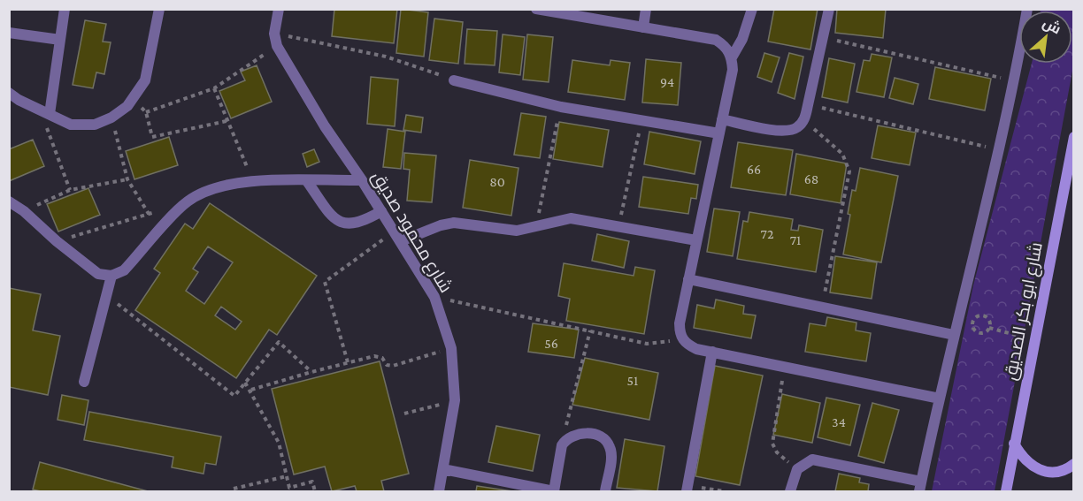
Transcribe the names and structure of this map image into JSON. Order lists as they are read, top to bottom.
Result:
{
  "streets": {
    "main road": ["شارع ابو بكر الصديق"],
    "street": ["شارع محمود صديق"]
  },
  "house_numbers": [
    "94",
    "66",
    "68",
    "80",
    "72",
    "71",
    "56",
    "51",
    "34"
  ],
  "north": "top right"
}
